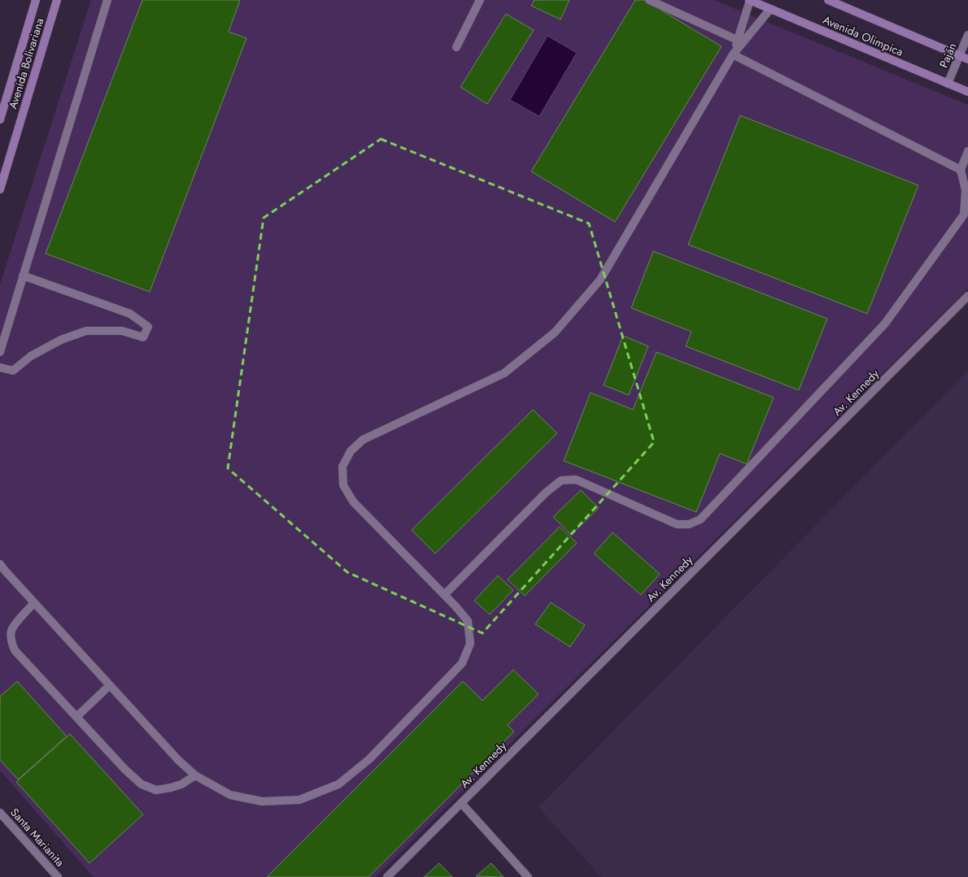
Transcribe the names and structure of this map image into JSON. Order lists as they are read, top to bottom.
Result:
{
  "streets": {
    "street": [
      "Avenida Olimpica",
      "Paján",
      "Avenida Bolivariana",
      "Av. Kennedy",
      "Santa Marianita"
    ]
  },
  "crossings": [
    ["Avenida Olimpica", "Paján"]
  ]
}
